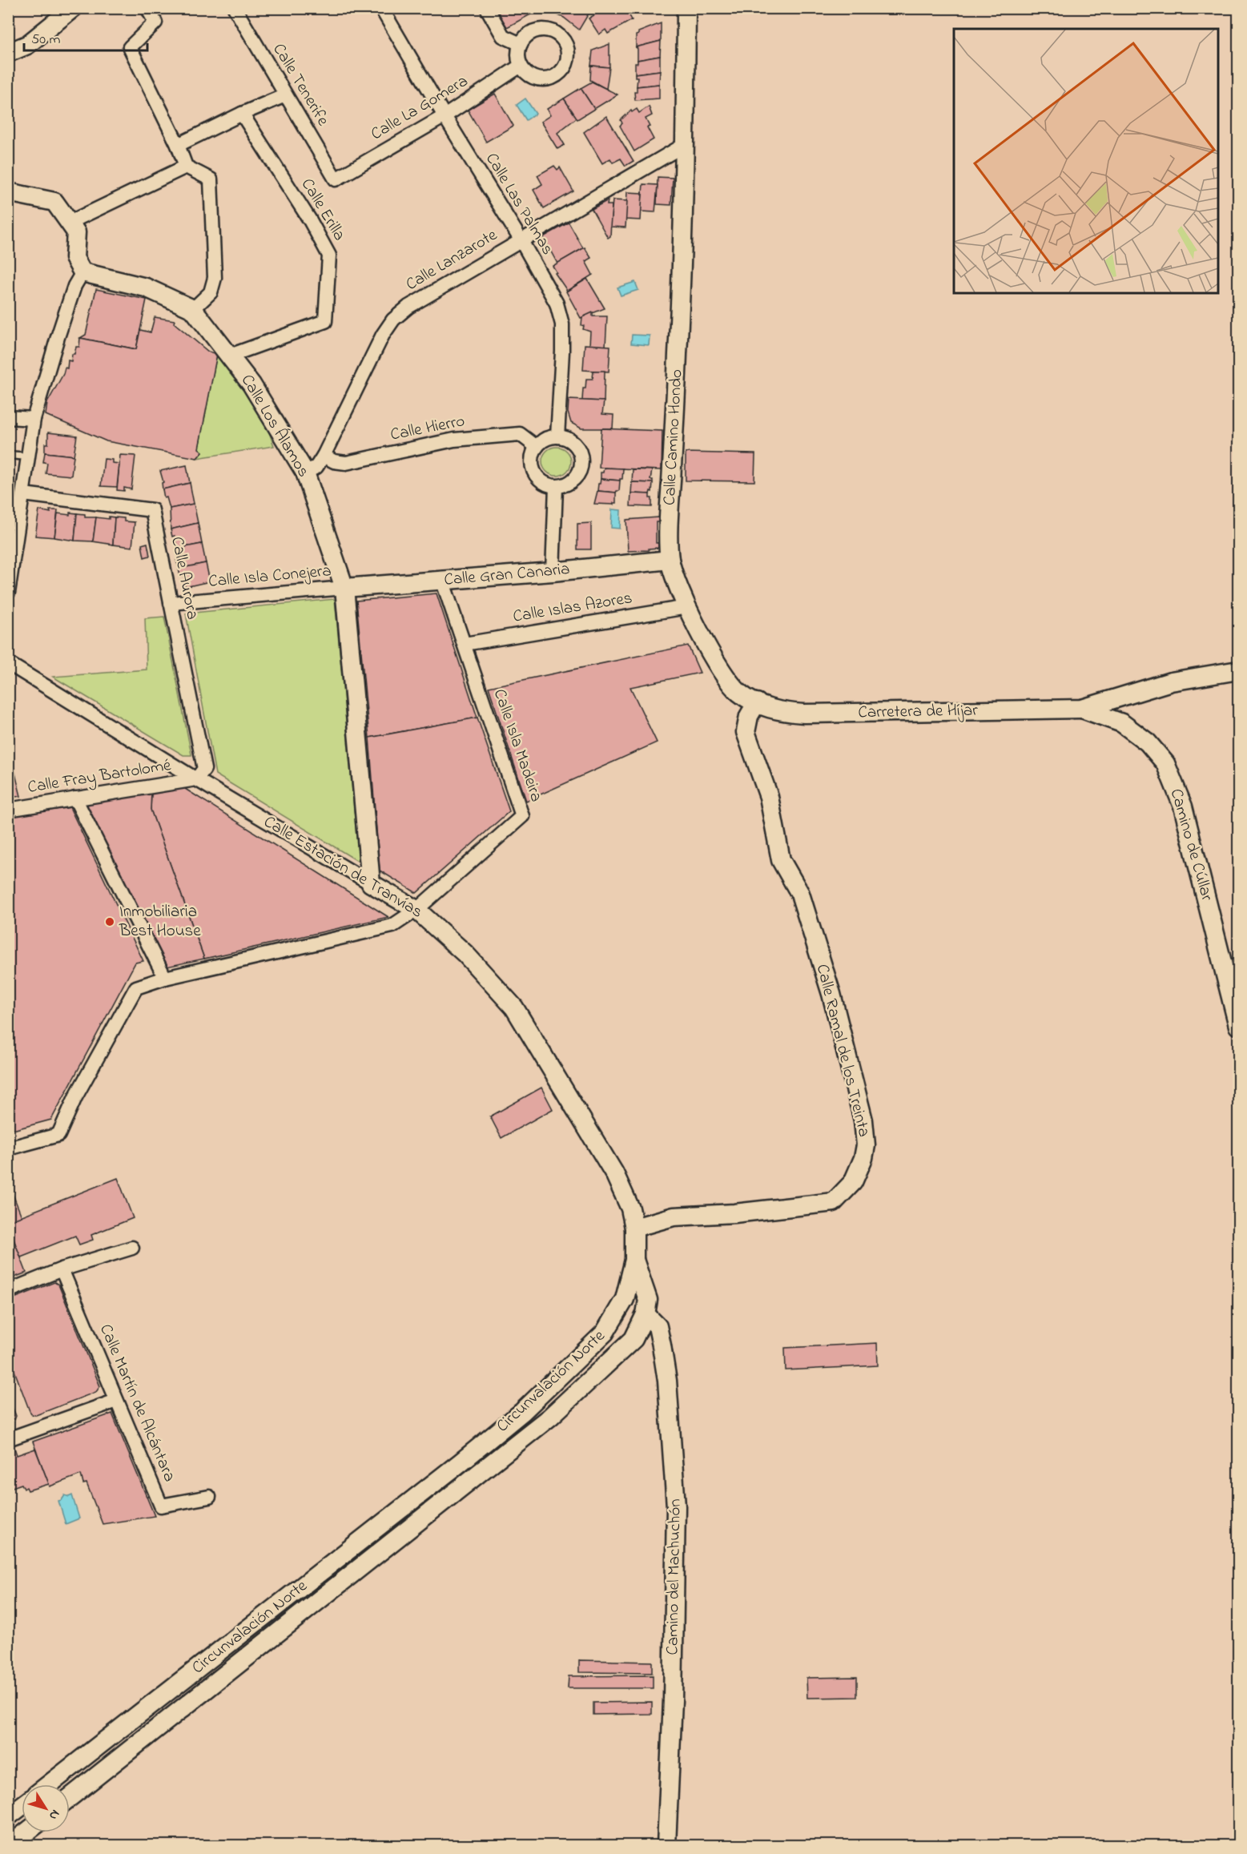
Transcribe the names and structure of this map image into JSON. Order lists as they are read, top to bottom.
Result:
{
  "streets": {
    "street": [
      "Calle Tenerife",
      "Calle La Gomera",
      "Calle Las Palmas",
      "Calle Erilla",
      "Calle Lanzarote",
      "Calle Los Álamos",
      "Calle Hierro",
      "Calle Camino Hondo",
      "Calle Gran Canaria",
      "Calle Isla Conejera",
      "Calle Aurora",
      "Calle Islas Azores",
      "Carretera de Híjar",
      "Calle Isla Madeira",
      "Calle Fray Bartolomé",
      "Camino de Cúllar",
      "Calle Estación de Tranvías",
      "Calle Ramal de los Treinta",
      "Circunvalación Norte",
      "Calle Martín de Alcántara",
      "Camino del Machuchón"
    ]
  },
  "crossings": [
    ["Calle Tenerife", "Calle La Gomera"],
    ["Calle La Gomera", "Calle Las Palmas"],
    ["Calle Las Palmas", "Calle Lanzarote"],
    ["Calle Las Palmas", "Calle Hierro"],
    ["Calle Erilla", "Calle Los Álamos"],
    ["Calle Lanzarote", "Calle Los Álamos"],
    ["Calle Lanzarote", "Calle Hierro"],
    ["Calle Lanzarote", "Calle Camino Hondo"],
    ["Calle Los Álamos", "Calle Gran Canaria"],
    ["Calle Los Álamos", "Calle Isla Conejera"],
    ["Calle Los Álamos", "Calle Estación de Tranvías"],
    ["Calle Camino Hondo", "Calle Gran Canaria"],
    ["Calle Camino Hondo", "Calle Islas Azores"],
    ["Calle Camino Hondo", "Carretera de Híjar"],
    ["Calle Camino Hondo", "Calle Ramal de los Treinta"],
    ["Calle Gran Canaria", "Calle Isla Conejera"],
    ["Calle Gran Canaria", "Calle Isla Madeira"],
    ["Calle Isla Conejera", "Calle Aurora"],
    ["Calle Aurora", "Calle Fray Bartolomé"],
    ["Calle Aurora", "Calle Estación de Tranvías"],
    ["Calle Islas Azores", "Calle Isla Madeira"],
    ["Carretera de Híjar", "Camino de Cúllar"],
    ["Carretera de Híjar", "Calle Ramal de los Treinta"],
    ["Calle Isla Madeira", "Calle Estación de Tranvías"],
    ["Calle Fray Bartolomé", "Calle Estación de Tranvías"],
    ["Calle Estación de Tranvías", "Calle Ramal de los Treinta"],
    ["Calle Estación de Tranvías", "Circunvalación Norte"],
    ["Circunvalación Norte", "Camino del Machuchón"]
  ],
  "places": ["Inmobiliaria Best House"],
  "scale_bar": "50 m",
  "north": "bottom right"
}
